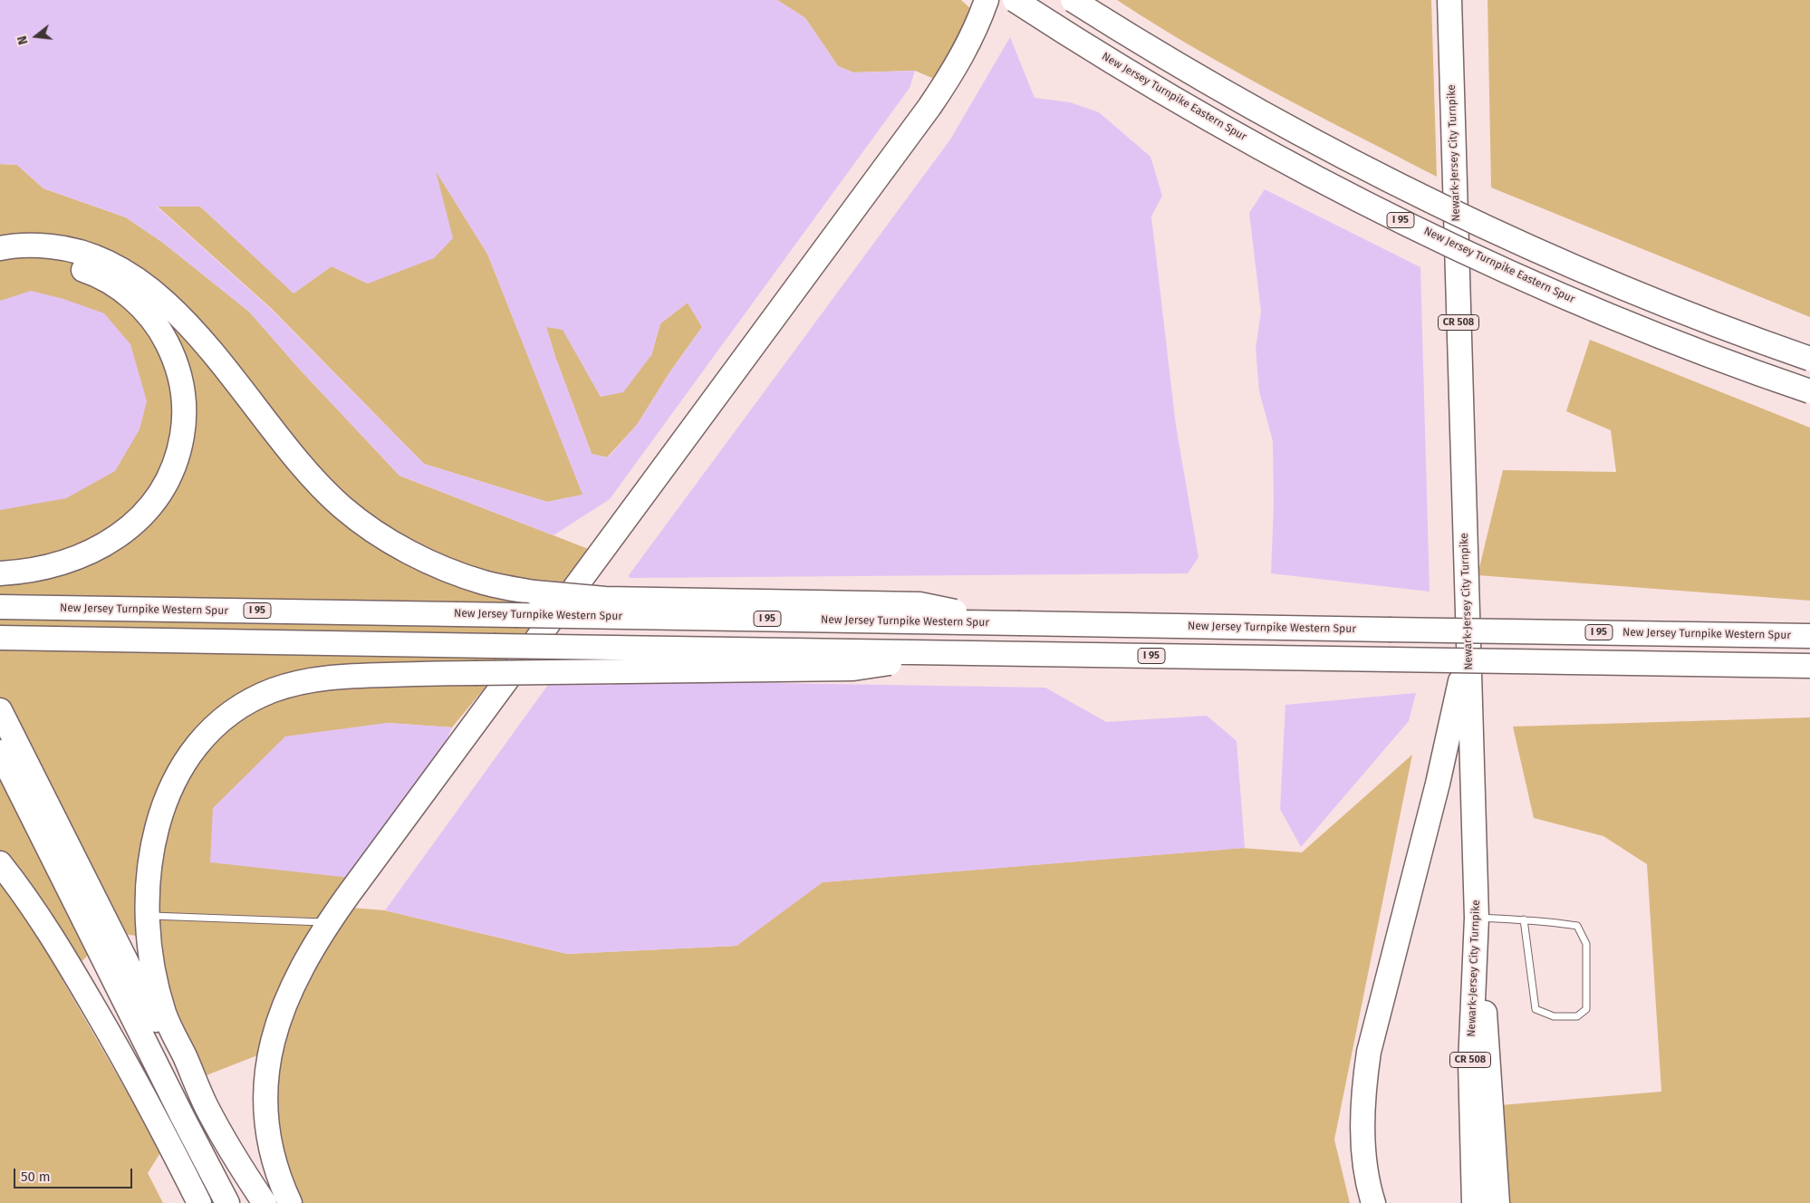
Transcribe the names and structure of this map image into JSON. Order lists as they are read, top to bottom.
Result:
{
  "streets": {
    "highway": [
      "New Jersey Turnpike Eastern Spur",
      "Newark-Jersey City Turnpike",
      "I 95",
      "CR 508",
      "New Jersey Turnpike Western Spur"
    ]
  },
  "crossings": [
    ["Newark-Jersey City Turnpike", "CR 508"]
  ],
  "scale_bar": "50 m",
  "north": "left"
}
